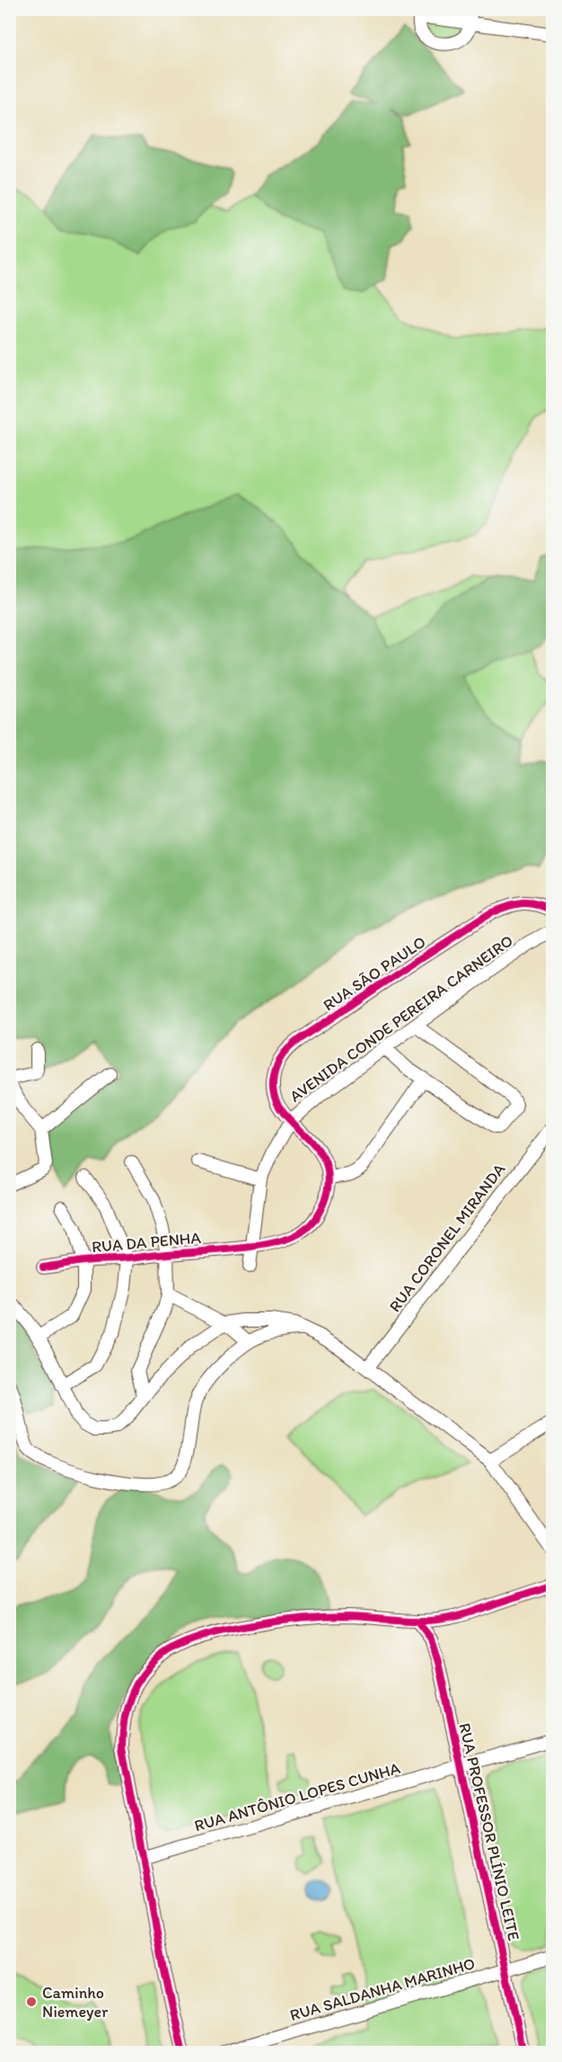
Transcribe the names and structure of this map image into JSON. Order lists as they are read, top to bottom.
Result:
{
  "streets": {
    "street": [
      "RUA SÃO PAULO",
      "AVENIDA CONDE PEREIRA CARNEIRO",
      "RUA CORONEL MIRANDA",
      "RUA DA PENHA",
      "RUA ANTÔNIO LOPES CUNHA",
      "RUA PROFESSOR PLÍNIO LEITE",
      "RUA SALDANHA MARINHO"
    ]
  },
  "crossings": [
    ["RUA SÃO PAULO", "AVENIDA CONDE PEREIRA CARNEIRO"],
    ["RUA SÃO PAULO", "RUA DA PENHA"],
    ["AVENIDA CONDE PEREIRA CARNEIRO", "RUA DA PENHA"],
    ["RUA ANTÔNIO LOPES CUNHA", "RUA PROFESSOR PLÍNIO LEITE"],
    ["RUA PROFESSOR PLÍNIO LEITE", "RUA SALDANHA MARINHO"]
  ],
  "places": ["Caminho Niemeyer"]
}
